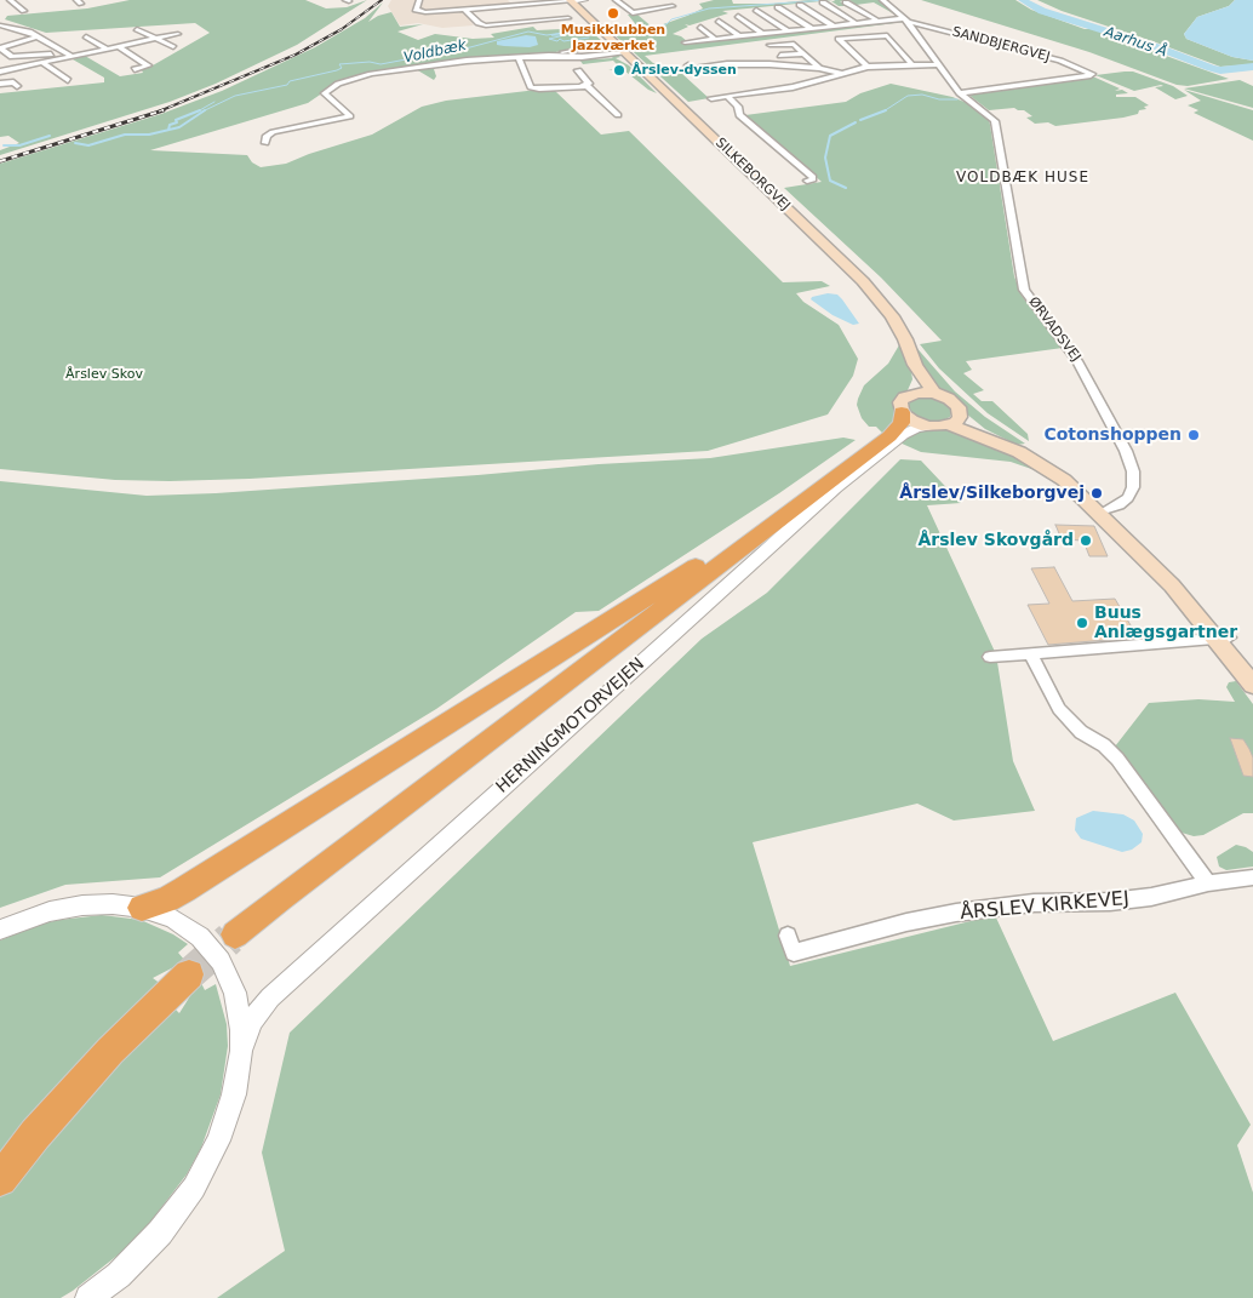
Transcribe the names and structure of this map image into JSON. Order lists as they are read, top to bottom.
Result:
{
  "streets": {
    "highway": ["HERNINGMOTORVEJEN"],
    "main road": ["SILKEBORGVEJ"],
    "street": ["SANDBJERGVEJ", "ØRVADSVEJ", "ÅRSLEV KIRKEVEJ"]
  },
  "crossings": [
    ["SANDBJERGVEJ", "ØRVADSVEJ"]
  ],
  "districts": ["VOLDBÆK HUSE"],
  "water": ["Aarhus Å", "Voldbæk"],
  "parks": ["Årslev Skov"],
  "places": [
    "Musikklubben Jazzværket",
    "Årslev-dyssen",
    "Cotonshoppen",
    "Årslev/Silkeborgvej",
    "Årslev Skovgård",
    "Buus Anlægsgartner"
  ]
}
